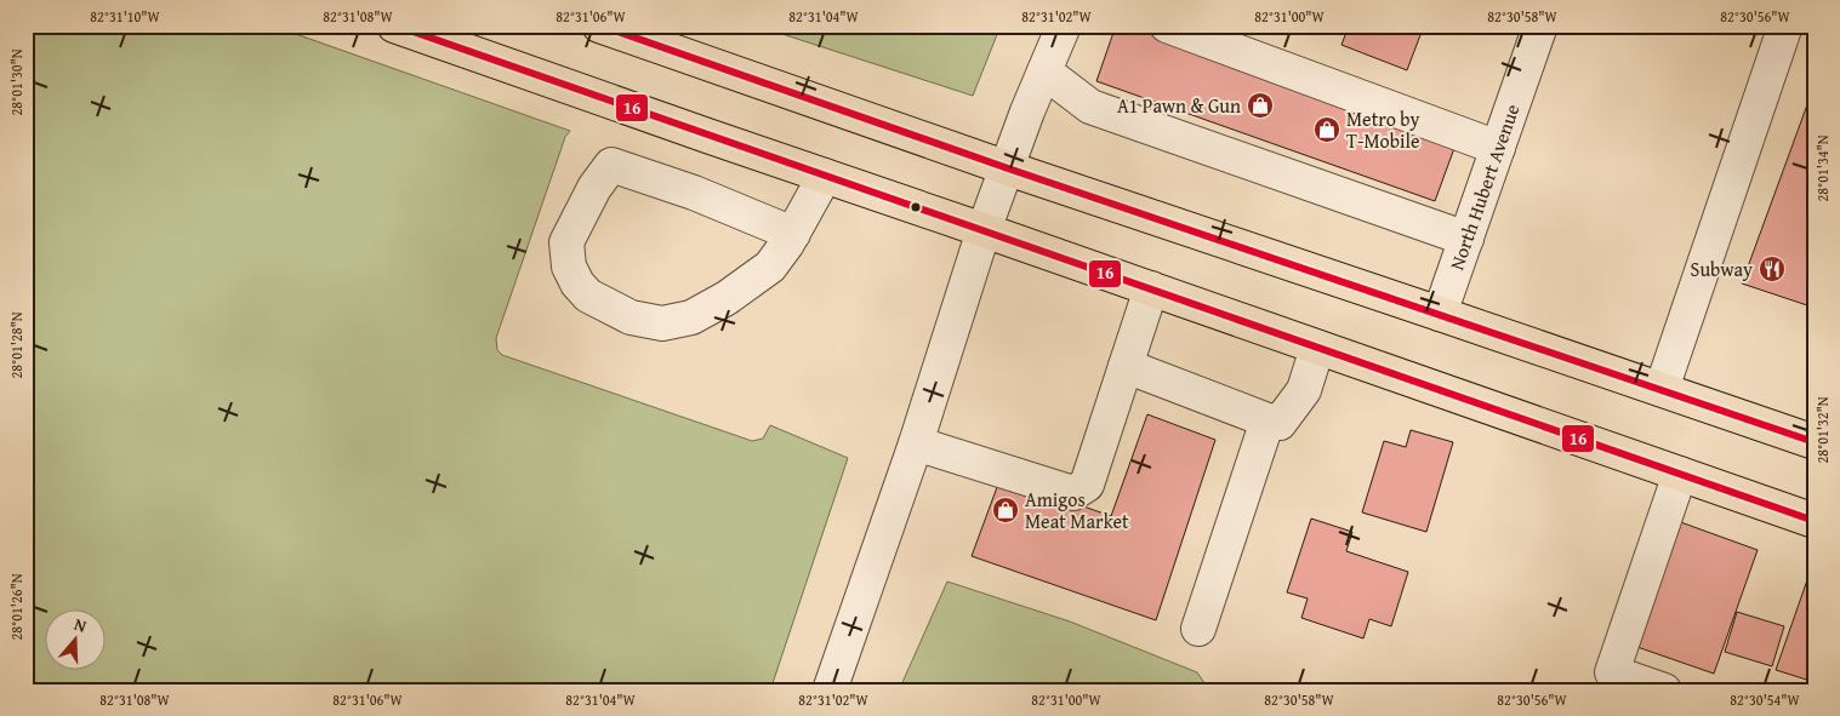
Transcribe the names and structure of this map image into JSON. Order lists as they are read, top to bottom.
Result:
{
  "streets": {
    "street": ["North Hubert Avenue"]
  },
  "places": {
    "shop": ["A1 Pawn & Gun", "Metro by T-Mobile", "Amigos Meat Market"],
    "restaurant": ["Subway"]
  },
  "lines": ["transit line 16"],
  "north": "top",
  "coordinates": [
    "82°31'10\"W",
    "82°31'08\"W",
    "82°31'06\"W",
    "82°31'04\"W",
    "82°31'02\"W",
    "82°31'00\"W",
    "82°30'58\"W",
    "82°30'56\"W",
    "28°01'30\"N",
    "28°01'34\"N",
    "28°01'28\"N",
    "28°01'32\"N",
    "28°01'26\"N",
    "82°30'54\"W"
  ]
}
